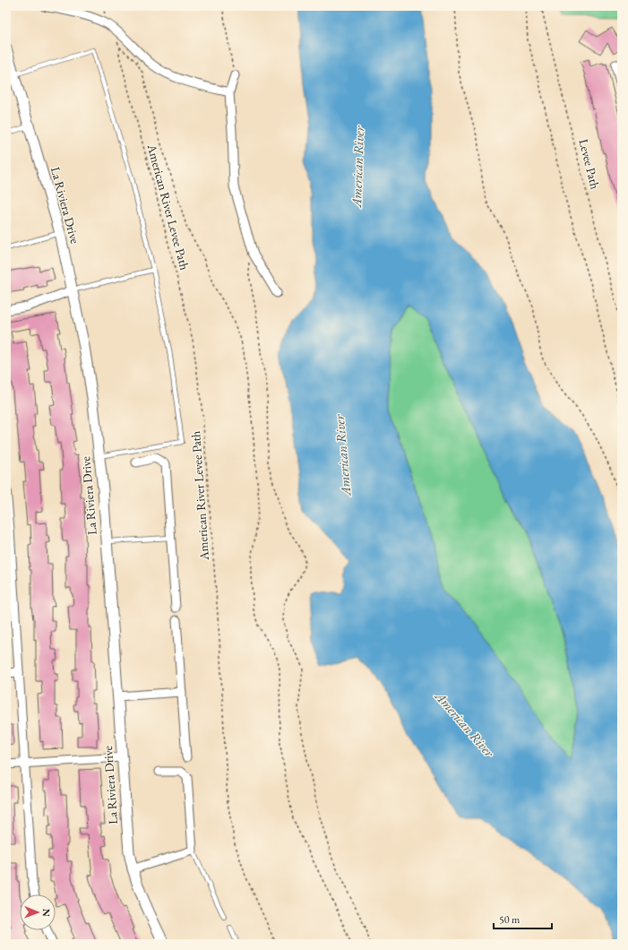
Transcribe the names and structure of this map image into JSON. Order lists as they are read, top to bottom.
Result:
{
  "streets": {
    "street": ["La Riviera Drive"],
    "path": ["Levee Path", "American River Levee Path"]
  },
  "water": ["American River"],
  "scale_bar": "50 m",
  "north": "right"
}
